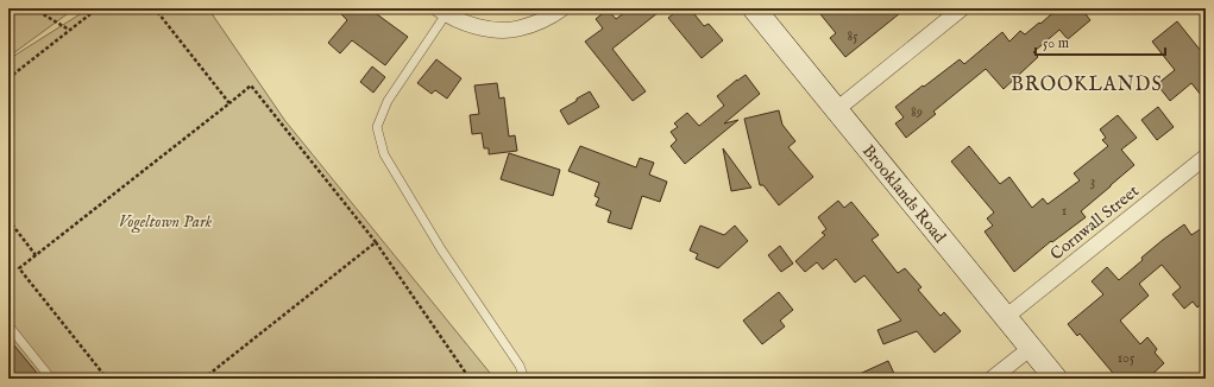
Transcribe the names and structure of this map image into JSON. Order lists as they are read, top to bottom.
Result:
{
  "streets": {
    "street": ["Brooklands Road", "Cornwall Street"]
  },
  "crossings": [
    ["Brooklands Road", "Cornwall Street"]
  ],
  "districts": ["BROOKLANDS"],
  "parks": ["Vogeltown Park"],
  "house_numbers": [
    "85",
    "89",
    "3",
    "1",
    "105"
  ],
  "scale_bar": "50 m"
}
